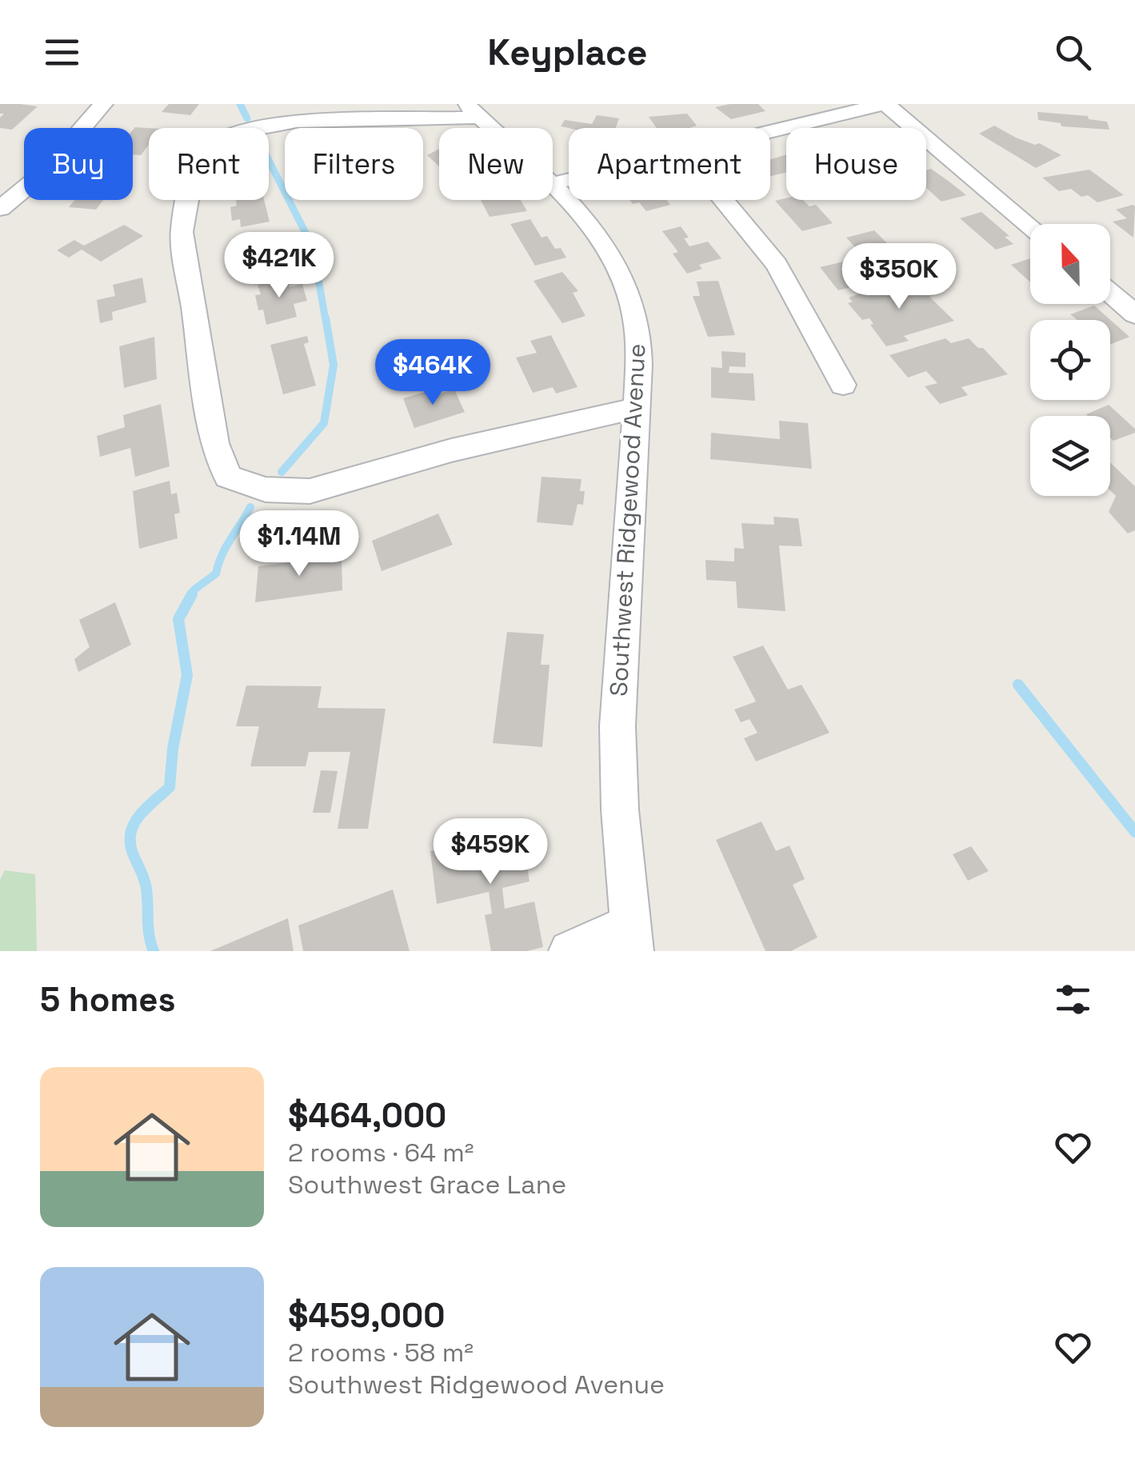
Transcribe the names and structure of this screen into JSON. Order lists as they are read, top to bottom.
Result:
{
  "streets": {
    "street": ["Southwest Ridgewood Avenue"]
  },
  "north": "top",
  "page": {
    "header": "Keyplace",
    "chip": [
      "Buy",
      "Rent",
      "Filters",
      "New",
      "Apartment",
      "House"
    ],
    "price": [
      "$421K",
      "$350K",
      "$464K",
      "$1.14M",
      "$459K"
    ],
    "heading": "5 homes",
    "list": [
      {
        "name": "$464,000",
        "note": "2 rooms · 64 m² · Southwest Grace Lane"
      },
      {
        "name": "$459,000",
        "note": "2 rooms · 58 m² · Southwest Ridgewood Avenue"
      }
    ]
  }
}
